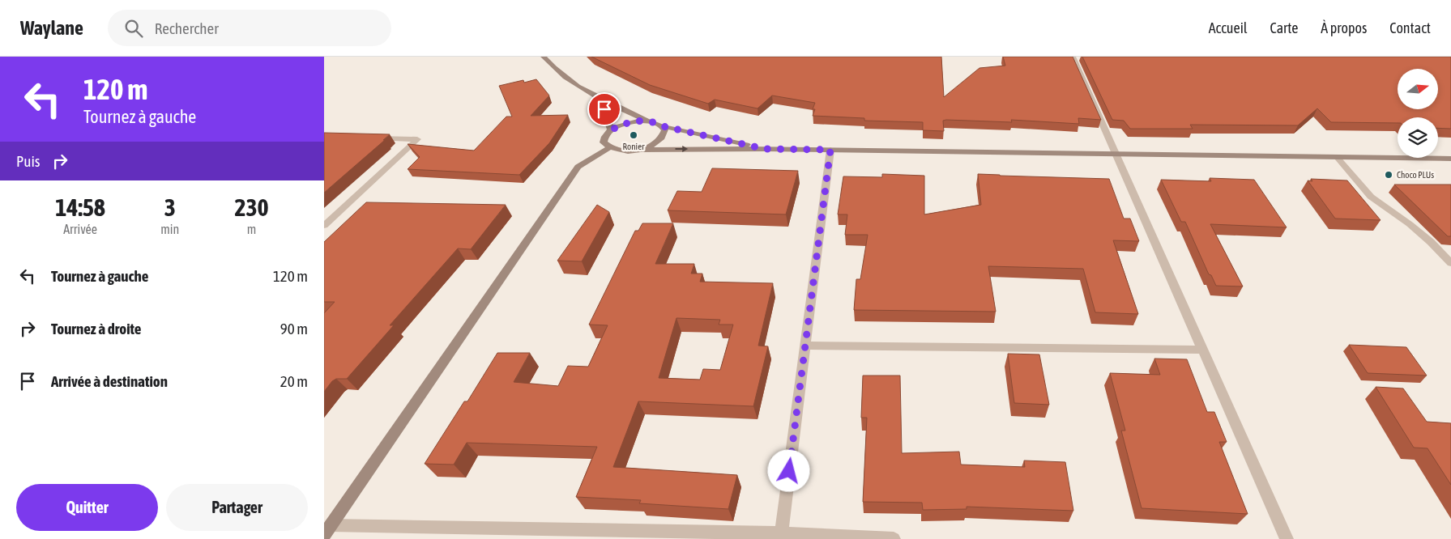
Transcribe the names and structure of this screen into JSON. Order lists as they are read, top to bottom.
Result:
{
  "places": ["Ronier", "Choco PLUs"],
  "north": "right",
  "page": {
    "header": "Waylane",
    "search": "Rechercher",
    "nav": [
      "Accueil",
      "Carte",
      "À propos",
      "Contact"
    ],
    "turn": ["120 m", "Tournez à gauche"],
    "then": "Puis",
    "eta": [
      "14:58",
      "Arrivée",
      "3",
      "min",
      "230",
      "m"
    ],
    "list": [
      {
        "name": "Tournez à gauche",
        "value": "120 m"
      },
      {
        "name": "Tournez à droite",
        "value": "90 m"
      },
      {
        "name": "Arrivée à destination",
        "value": "20 m"
      }
    ],
    "buttons": ["Quitter", "Partager"]
  }
}
